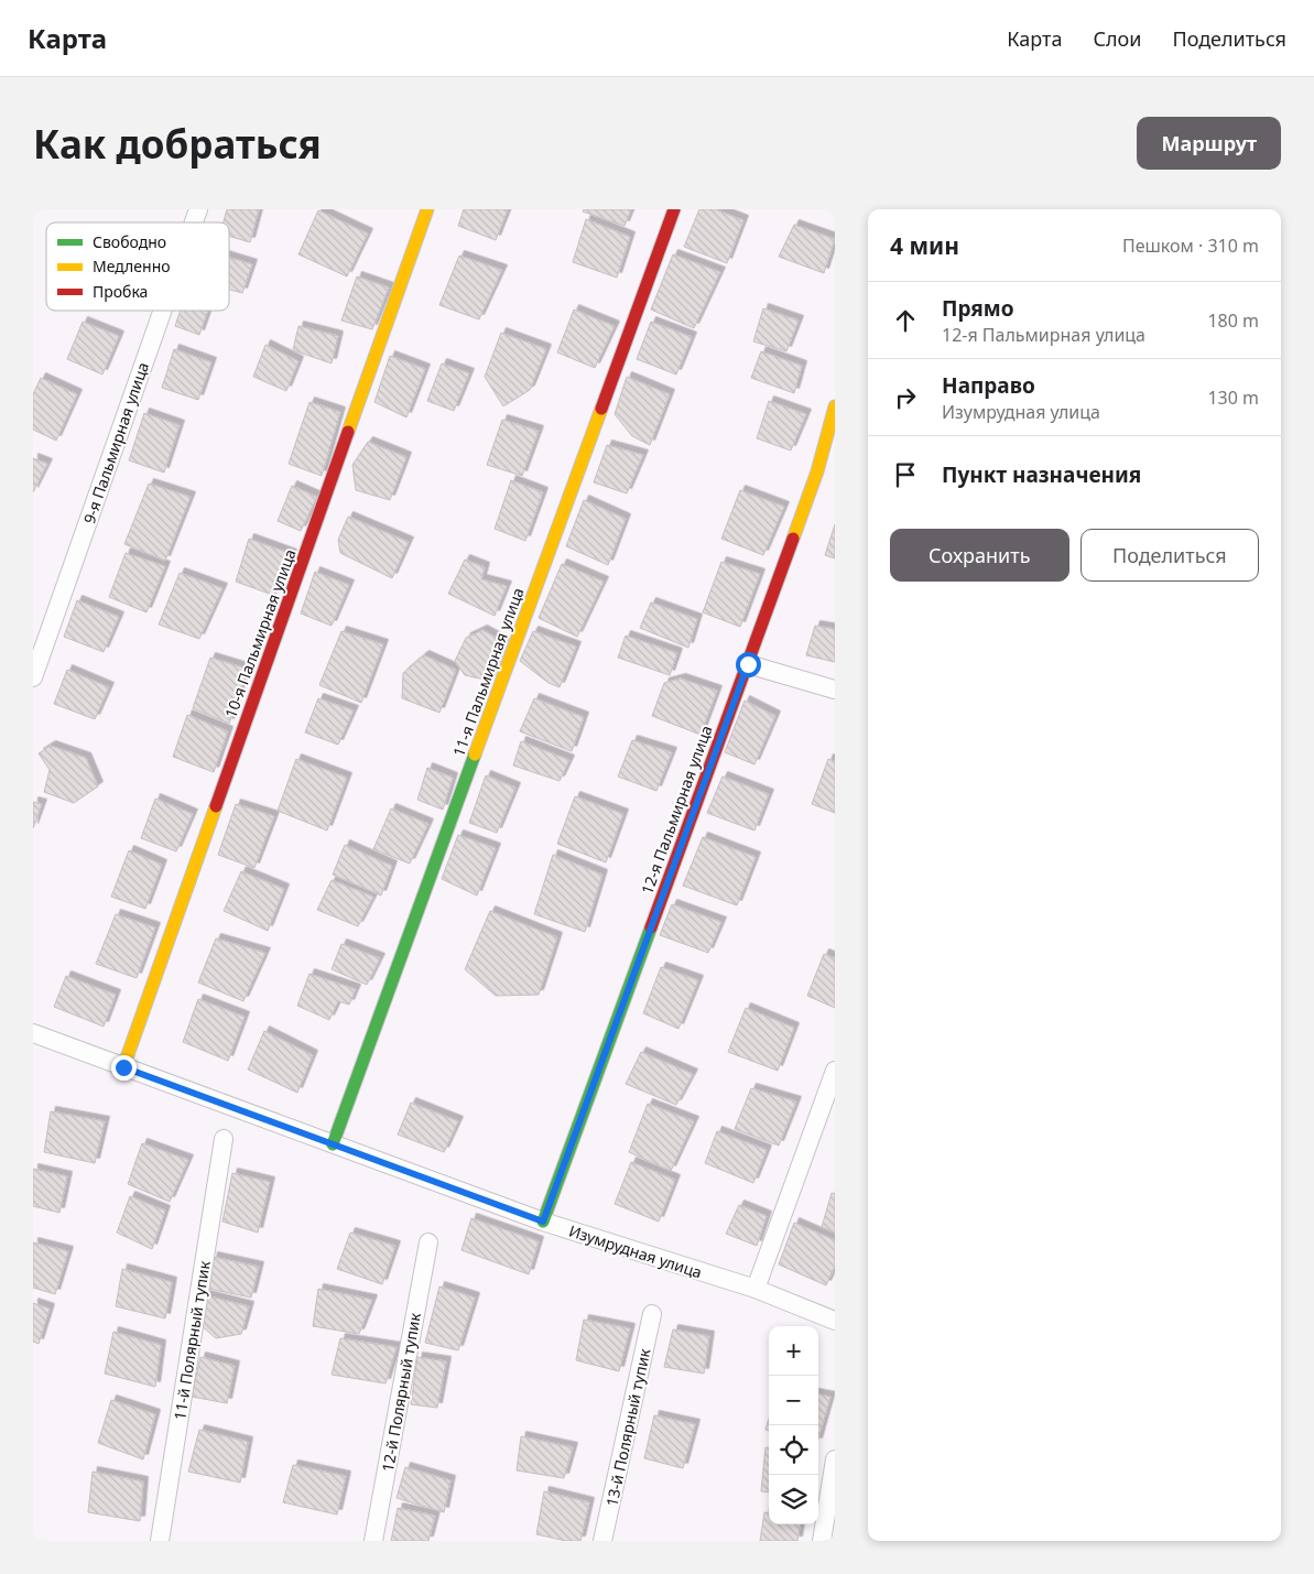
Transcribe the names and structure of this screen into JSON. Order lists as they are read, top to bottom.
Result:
{
  "streets": {
    "street": [
      "9-я Пальмирная улица",
      "10-я Пальмирная улица",
      "11-я Пальмирная улица",
      "12-я Пальмирная улица",
      "Изумрудная улица",
      "11-й Полярный тупик",
      "12-й Полярный тупик",
      "13-й Полярный тупик"
    ]
  },
  "crossings": [
    ["10-я Пальмирная улица", "Изумрудная улица"],
    ["11-я Пальмирная улица", "Изумрудная улица"],
    ["12-я Пальмирная улица", "Изумрудная улица"]
  ],
  "legend": ["Свободно", "Медленно", "Пробка"],
  "page": {
    "header": "Карта",
    "nav": ["Карта", "Слои", "Поделиться"],
    "buttons": [
      "Маршрут",
      ["Сохранить", "Поделиться"]
    ],
    "title": "Как добраться",
    "heading": ["4 мин", "Пешком · 310 m"],
    "list": [
      ["Прямо", "12-я Пальмирная улица", "180 m"],
      ["Направо", "Изумрудная улица", "130 m"],
      "Пункт назначения"
    ],
    "map_buttons": ["+", "−"]
  }
}
